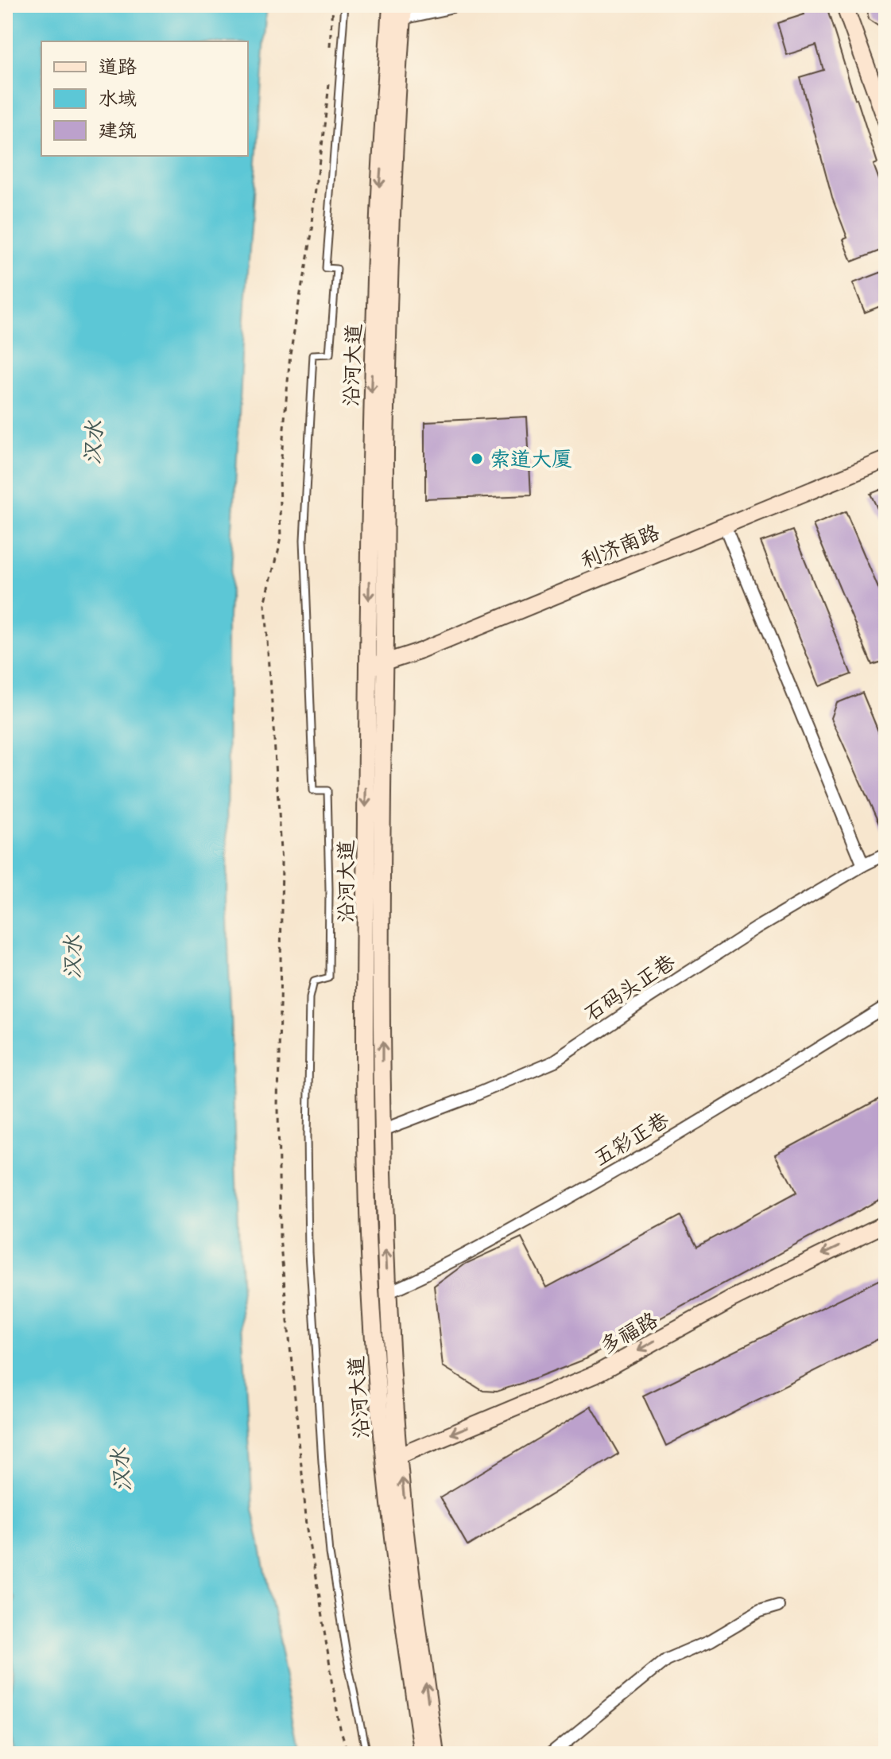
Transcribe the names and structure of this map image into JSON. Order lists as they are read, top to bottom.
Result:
{
  "streets": {
    "main road": ["沿河大道", "利济南路", "多福路"],
    "street": ["石码头正巷", "五彩正巷"]
  },
  "crossings": [
    ["沿河大道", "利济南路"],
    ["沿河大道", "石码头正巷"],
    ["沿河大道", "五彩正巷"],
    ["沿河大道", "多福路"]
  ],
  "one_way": ["多福路"],
  "water": ["汉水"],
  "places": ["索道大厦"],
  "legend": ["道路", "水域", "建筑"]
}
